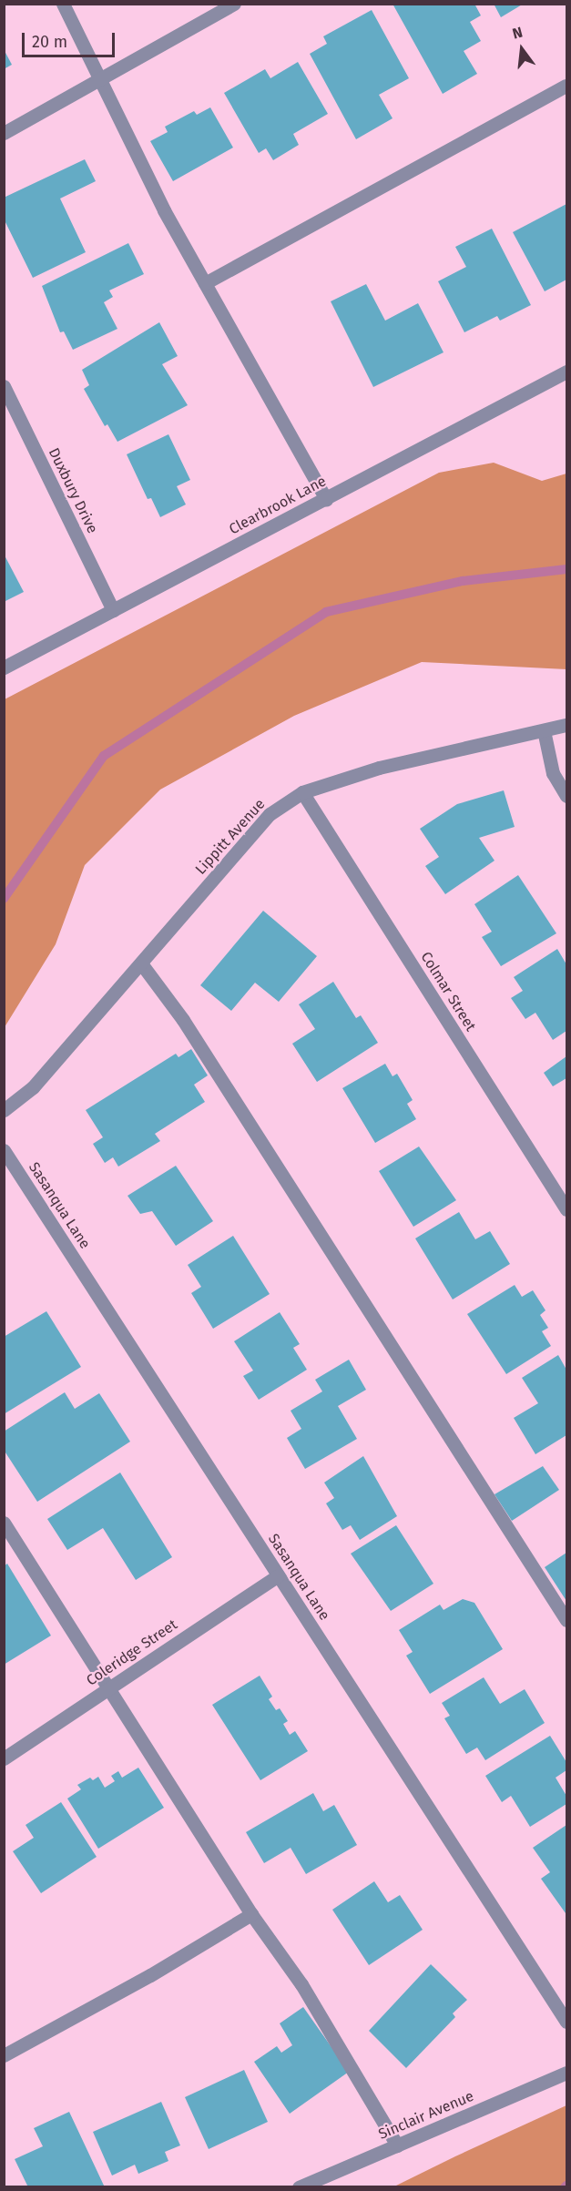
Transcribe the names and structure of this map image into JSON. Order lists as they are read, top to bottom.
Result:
{
  "streets": {
    "street": [
      "Duxbury Drive",
      "Clearbrook Lane",
      "Lippitt Avenue",
      "Colmar Street",
      "Sasanqua Lane",
      "Coleridge Street",
      "Sinclair Avenue"
    ]
  },
  "crossings": [
    ["Duxbury Drive", "Clearbrook Lane"],
    ["Lippitt Avenue", "Colmar Street"],
    ["Sasanqua Lane", "Coleridge Street"]
  ],
  "scale_bar": "20 m",
  "north": "top"
}
